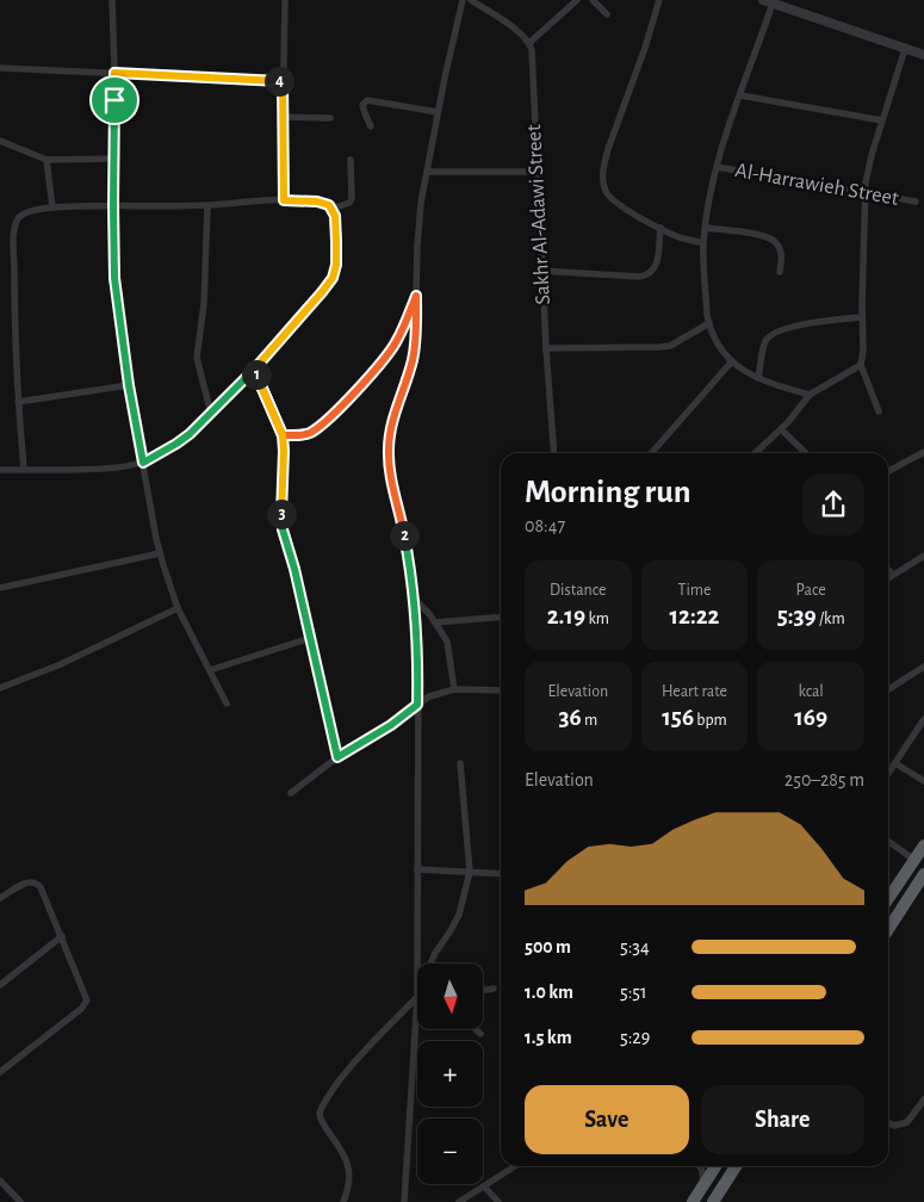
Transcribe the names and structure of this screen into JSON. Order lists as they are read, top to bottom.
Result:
{
  "streets": {
    "street": ["Al-Harrawieh Street", "Sakhr Al-Adawi Street"]
  },
  "north": "bottom",
  "page": {
    "pins": [
      "4",
      "1",
      "3",
      "2"
    ],
    "heading": ["Morning run", "08:47"],
    "stats": [
      ["Distance", "2.19 km"],
      ["Time", "12:22"],
      ["Pace", "5:39 /km"],
      ["Elevation", "36 m"],
      ["Heart rate", "156 bpm"],
      ["kcal", "169"]
    ],
    "chart": ["Elevation", "250–285 m"],
    "list": [
      {
        "name": "500 m",
        "note": "5:34"
      },
      {
        "name": "1.0 km",
        "note": "5:51"
      },
      {
        "name": "1.5 km",
        "note": "5:29"
      }
    ],
    "map_buttons": ["+", "−"],
    "buttons": ["Save", "Share"]
  }
}
